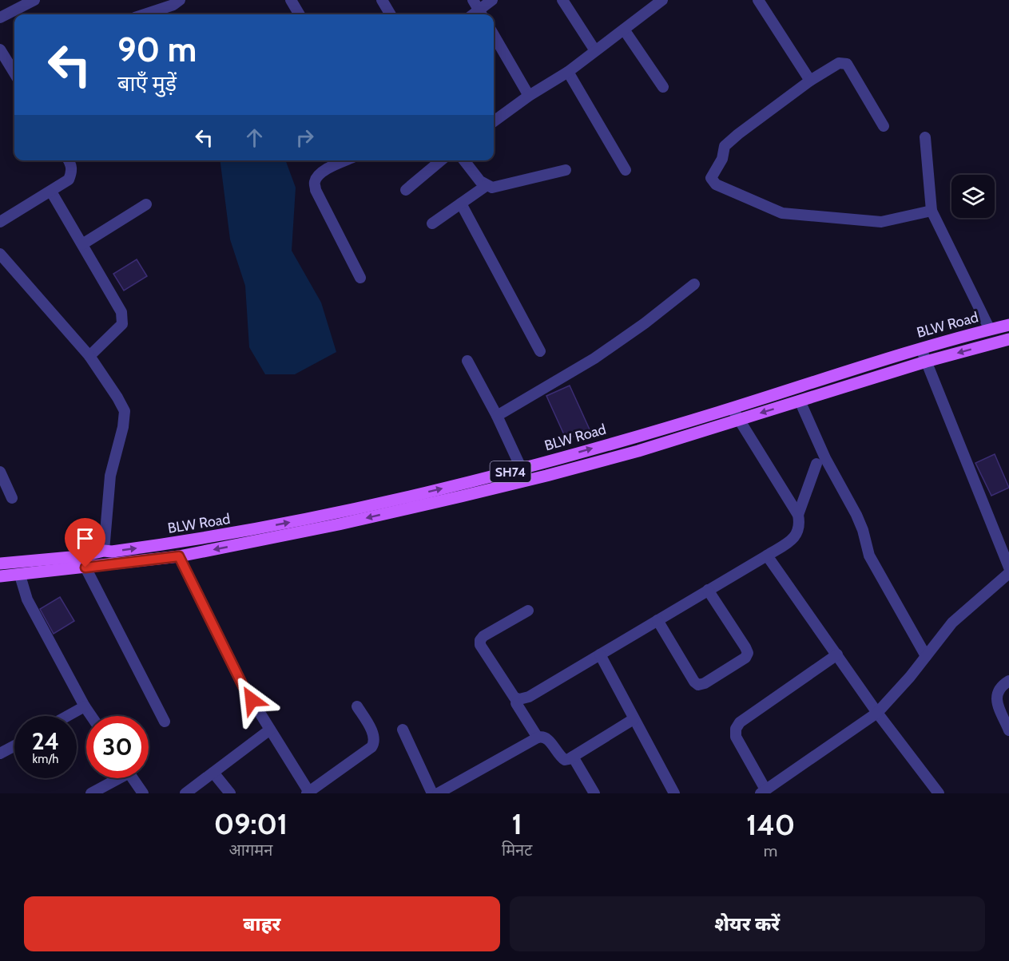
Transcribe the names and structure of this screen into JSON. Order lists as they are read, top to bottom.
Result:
{
  "streets": {
    "main road": ["BLW Road", "SH74"]
  },
  "crossings": [
    ["BLW Road", "SH74"]
  ],
  "page": {
    "turn": ["90 m", "बाएँ मुड़ें"],
    "speed": "24 km/h",
    "limit": "30",
    "eta": [
      "09:01",
      "आगमन",
      "1",
      "मिनट",
      "140",
      "m"
    ],
    "buttons": ["बाहर", "शेयर करें"]
  }
}
